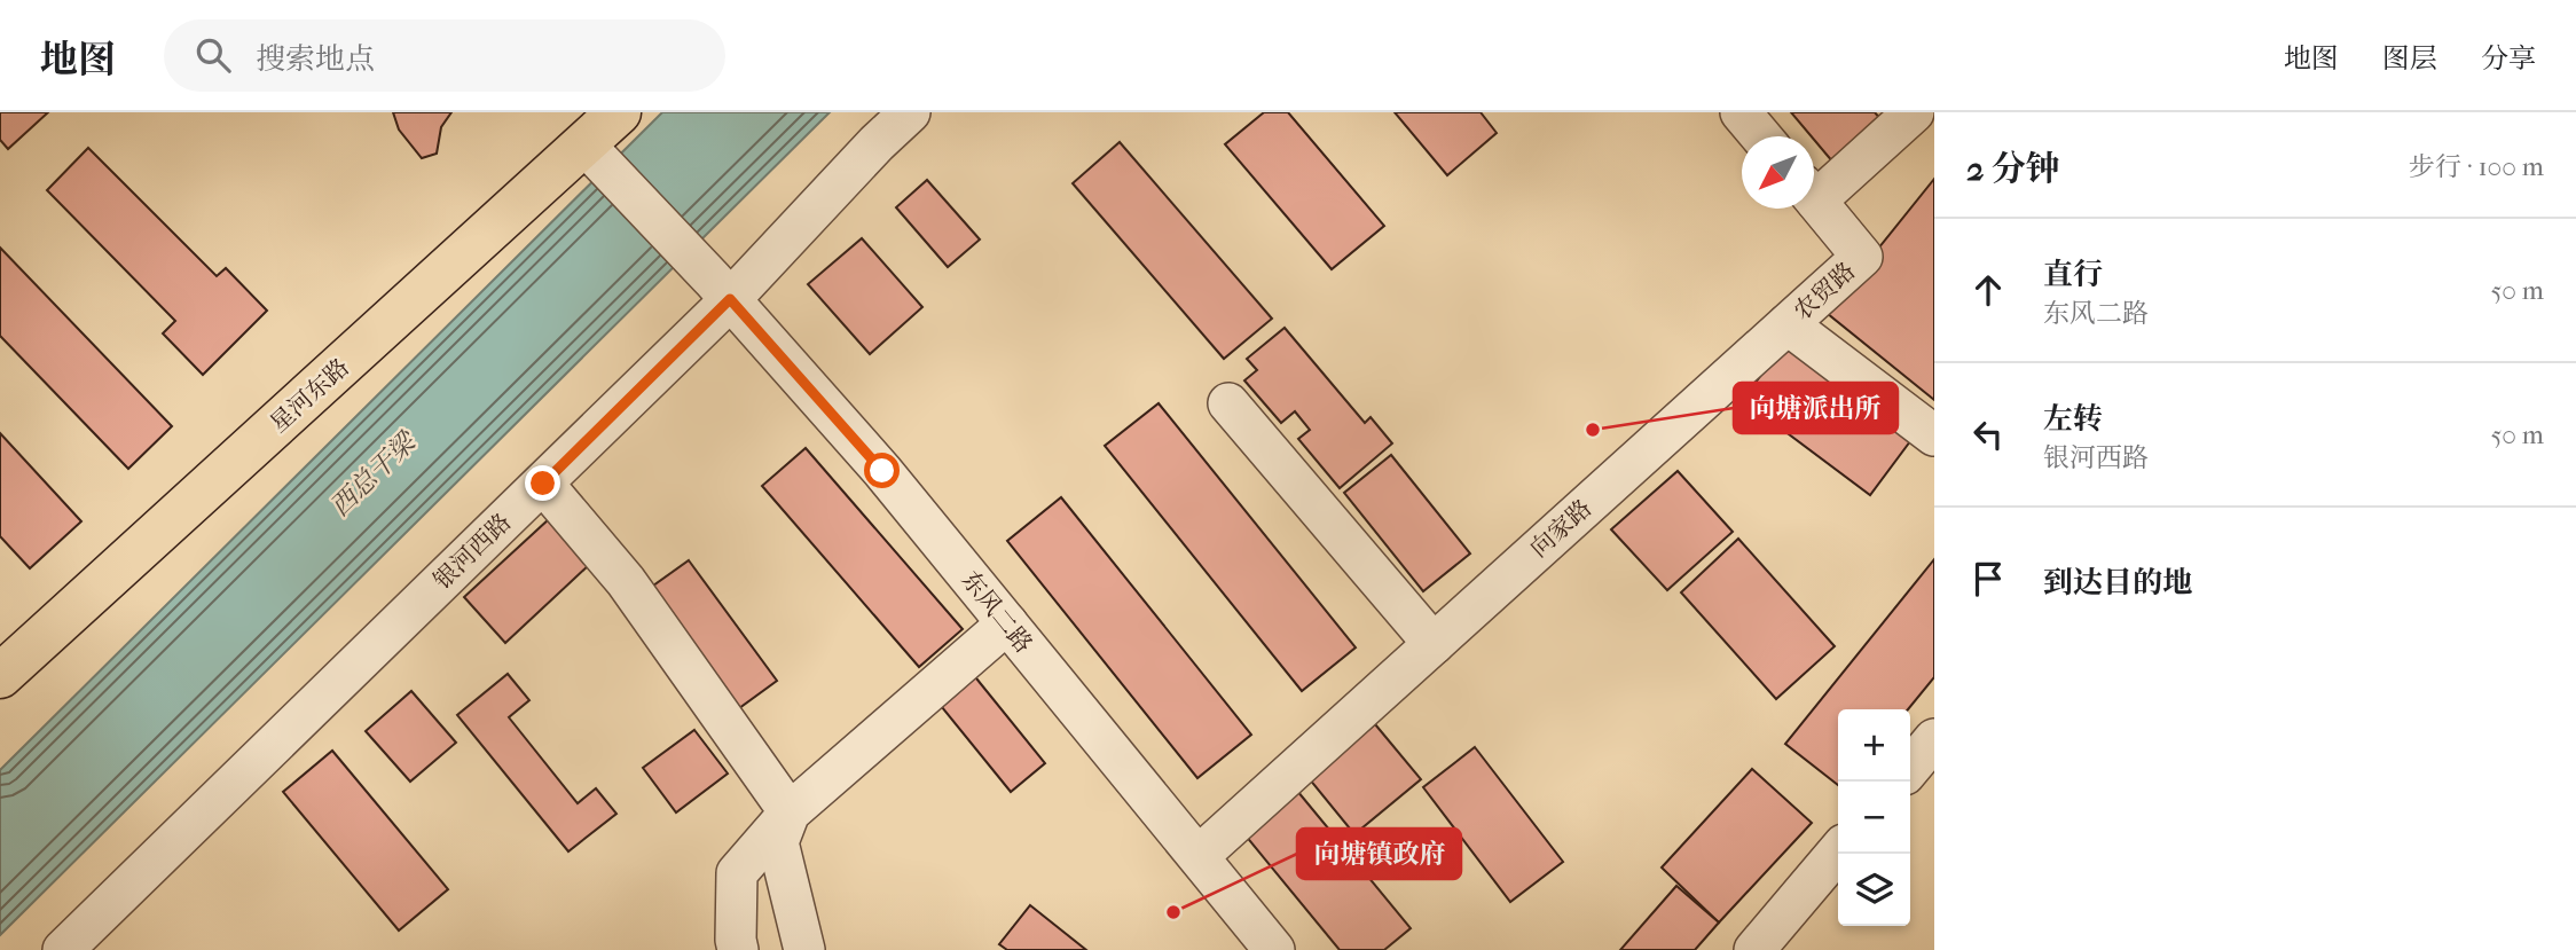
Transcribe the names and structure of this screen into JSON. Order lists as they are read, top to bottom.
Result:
{
  "streets": {
    "main road": ["星河东路"],
    "street": [
      "农贸路",
      "向家路",
      "银河西路",
      "东风二路"
    ]
  },
  "crossings": [
    ["农贸路", "向家路"],
    ["星河东路", "东风二路"],
    ["向家路", "东风二路"],
    ["银河西路", "东风二路"]
  ],
  "water": ["西总干梁"],
  "places": ["向塘派出所", "向塘镇政府"],
  "north": "bottom left",
  "page": {
    "header": "地图",
    "search": "搜索地点",
    "nav": ["地图", "图层", "分享"],
    "heading": ["2 分钟", "步行 · 100 m"],
    "list": [
      ["直行", "东风二路", "50 m"],
      ["左转", "银河西路", "50 m"],
      "到达目的地"
    ],
    "map_buttons": ["+", "−"]
  }
}
